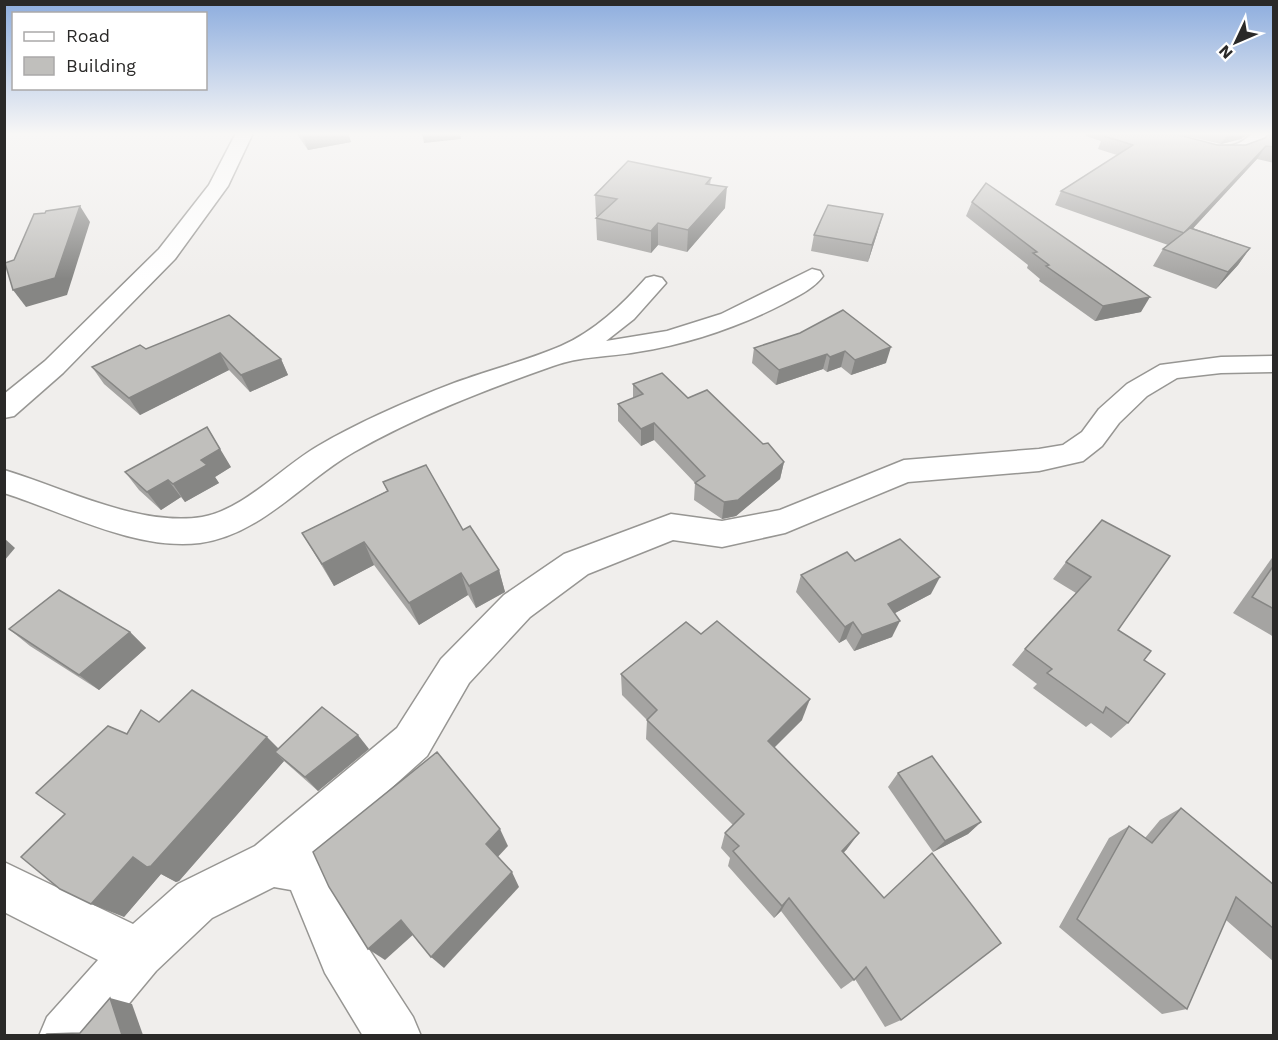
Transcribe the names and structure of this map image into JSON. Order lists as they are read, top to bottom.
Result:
{
  "legend": ["Road", "Building"],
  "north": "bottom left"
}
